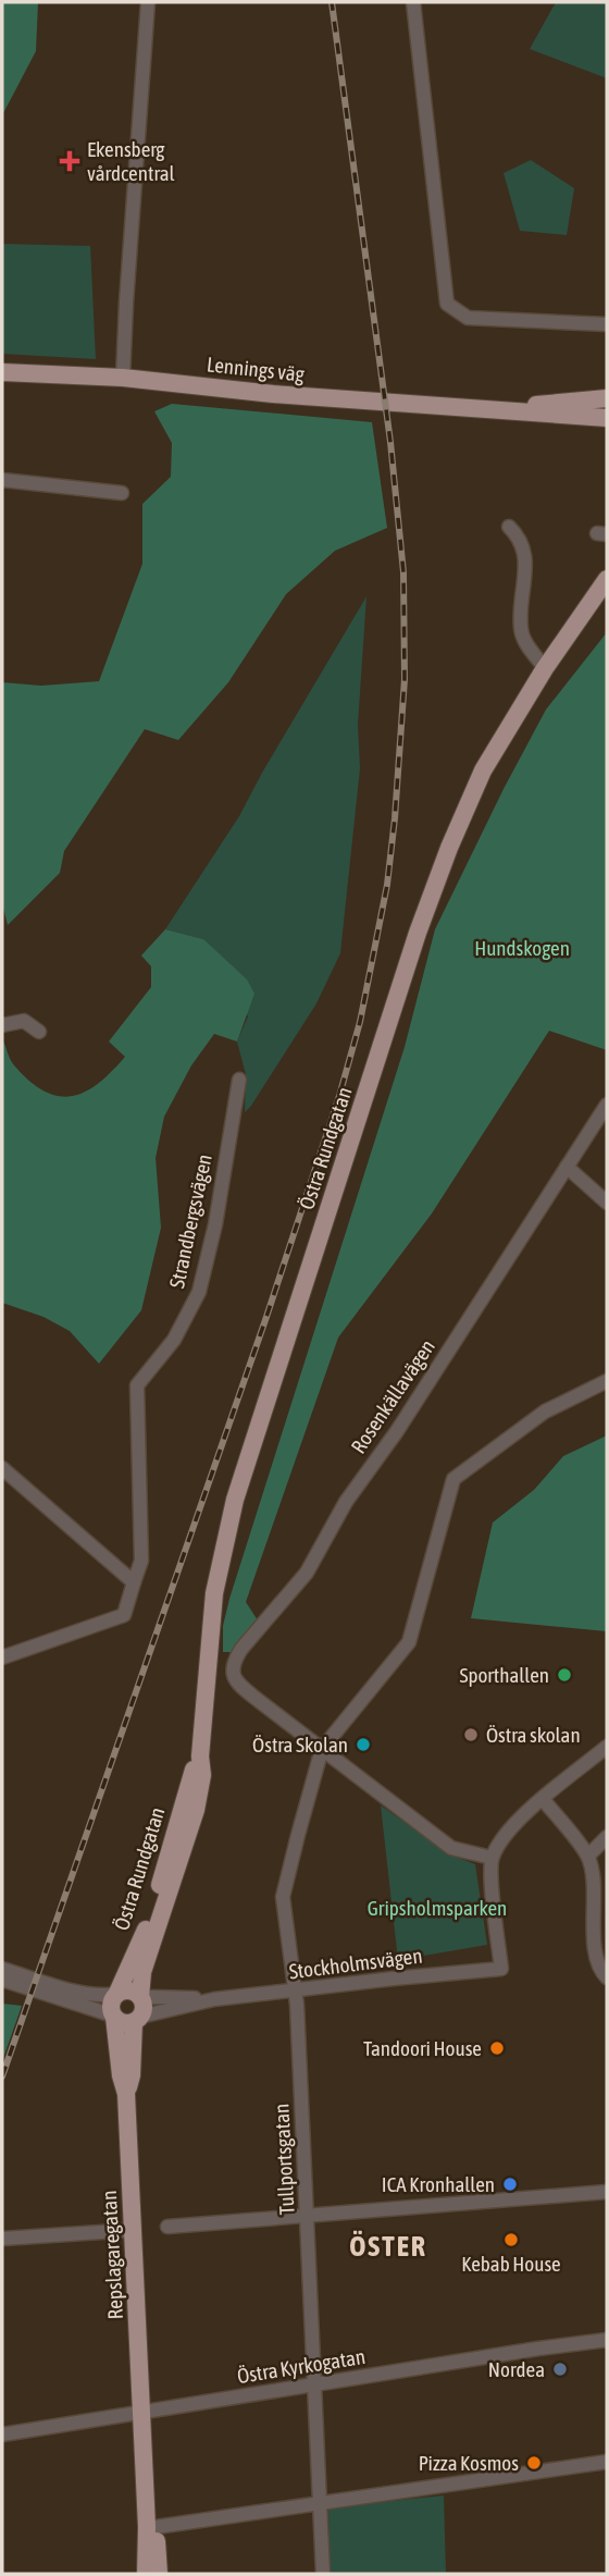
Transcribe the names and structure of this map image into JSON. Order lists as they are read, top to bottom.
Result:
{
  "streets": {
    "main road": ["Lennings väg", "Östra Rundgatan", "Repslagaregatan"],
    "street": [
      "Strandbergsvägen",
      "Rosenkällavägen",
      "Stockholmsvägen",
      "Tullportsgatan",
      "Östra Kyrkogatan"
    ]
  },
  "crossings": [
    ["Östra Rundgatan", "Stockholmsvägen"],
    ["Östra Rundgatan", "Repslagaregatan"],
    ["Rosenkällavägen", "Tullportsgatan"],
    ["Stockholmsvägen", "Tullportsgatan"],
    ["Stockholmsvägen", "Repslagaregatan"],
    ["Tullportsgatan", "Östra Kyrkogatan"],
    ["Repslagaregatan", "Östra Kyrkogatan"]
  ],
  "districts": ["ÖSTER"],
  "parks": ["Hundskogen", "Gripsholmsparken"],
  "places": {
    "health": ["Ekensberg vårdcentral"],
    "other": [
      "Sporthallen",
      "Östra skolan",
      "Östra Skolan",
      "Tandoori House",
      "ICA Kronhallen",
      "Kebab House",
      "Nordea",
      "Pizza Kosmos"
    ]
  }
}
